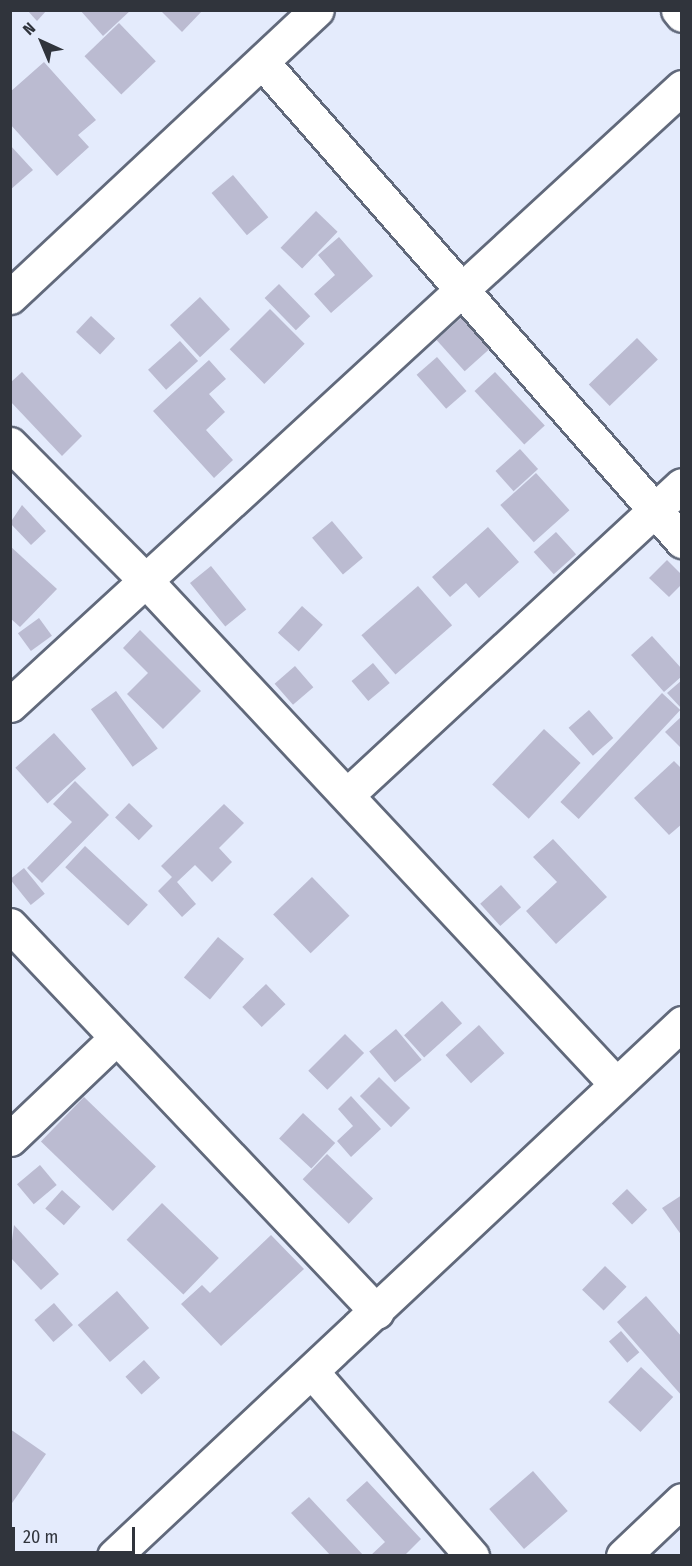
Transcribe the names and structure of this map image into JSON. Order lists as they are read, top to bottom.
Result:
{
  "scale_bar": "20 m",
  "north": "top left"
}
